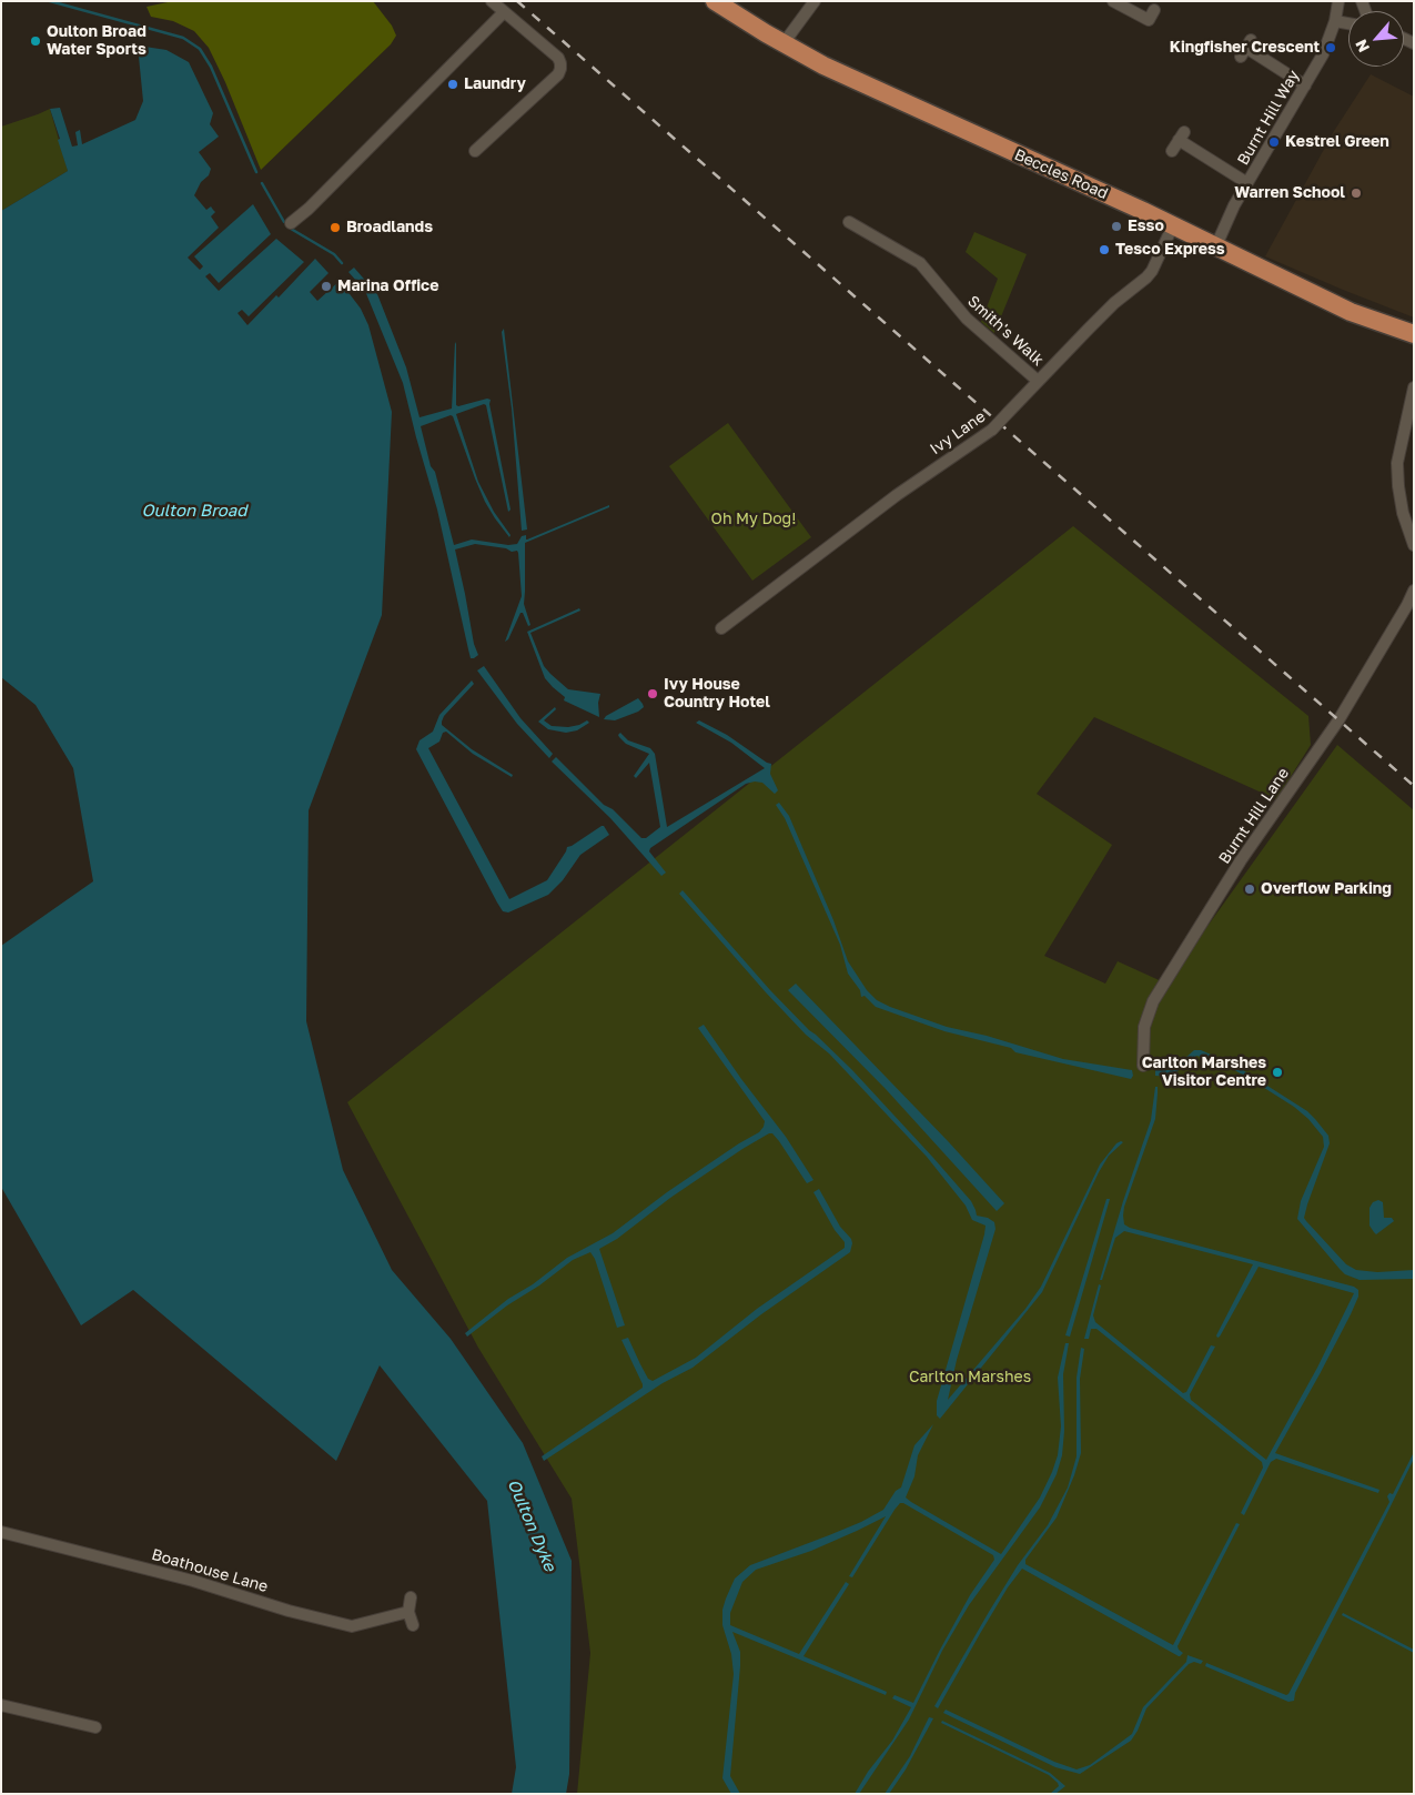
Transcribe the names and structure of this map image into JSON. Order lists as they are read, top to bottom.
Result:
{
  "streets": {
    "highway": ["Beccles Road"],
    "street": [
      "Burnt Hill Way",
      "Smith's Walk",
      "Ivy Lane",
      "Burnt Hill Lane",
      "Boathouse Lane"
    ]
  },
  "crossings": [
    ["Burnt Hill Way", "Beccles Road"],
    ["Beccles Road", "Ivy Lane"],
    ["Smith's Walk", "Ivy Lane"]
  ],
  "water": ["Oulton Broad", "Oulton Dyke"],
  "parks": ["Oh My Dog!", "Carlton Marshes"],
  "places": [
    "Oulton Broad Water Sports",
    "Kingfisher Crescent",
    "Laundry",
    "Kestrel Green",
    "Warren School",
    "Esso",
    "Broadlands",
    "Tesco Express",
    "Marina Office",
    "Ivy House Country Hotel",
    "Overflow Parking",
    "Carlton Marshes Visitor Centre"
  ],
  "north": "bottom left"
}
